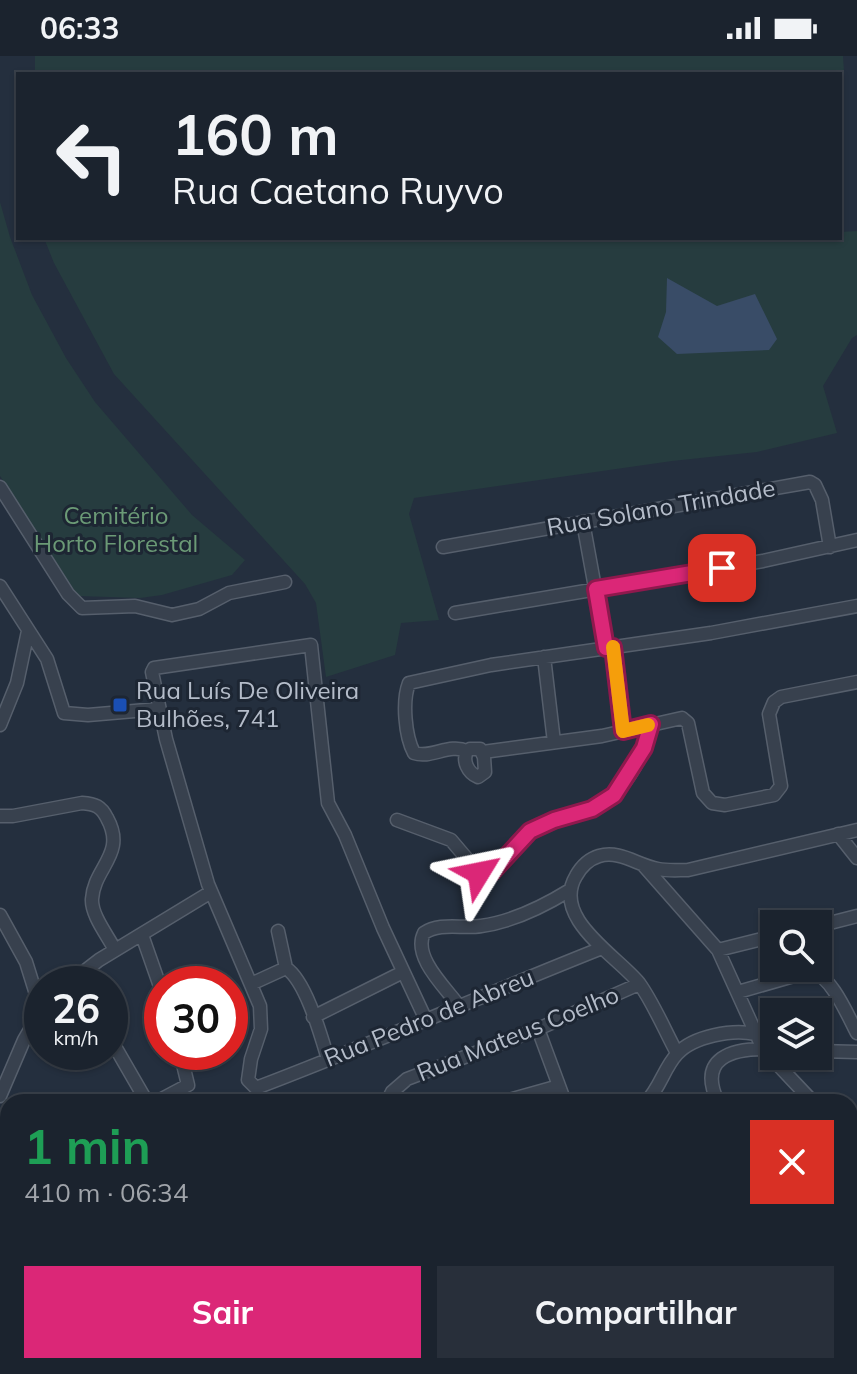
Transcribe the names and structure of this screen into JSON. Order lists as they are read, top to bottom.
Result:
{
  "streets": {
    "street": ["Rua Solano Trindade", "Rua Pedro de Abreu", "Rua Mateus Coelho"]
  },
  "parks": ["Cemitério Horto Florestal"],
  "places": {
    "transit": ["Rua Luís De Oliveira Bulhões, 741"]
  },
  "page": {
    "status": "06:33",
    "turn": ["160 m", "Rua Caetano Ruyvo"],
    "speed": "26 km/h",
    "limit": "30",
    "heading": ["1 min", "410 m · 06:34"],
    "buttons": ["Sair", "Compartilhar"]
  }
}
